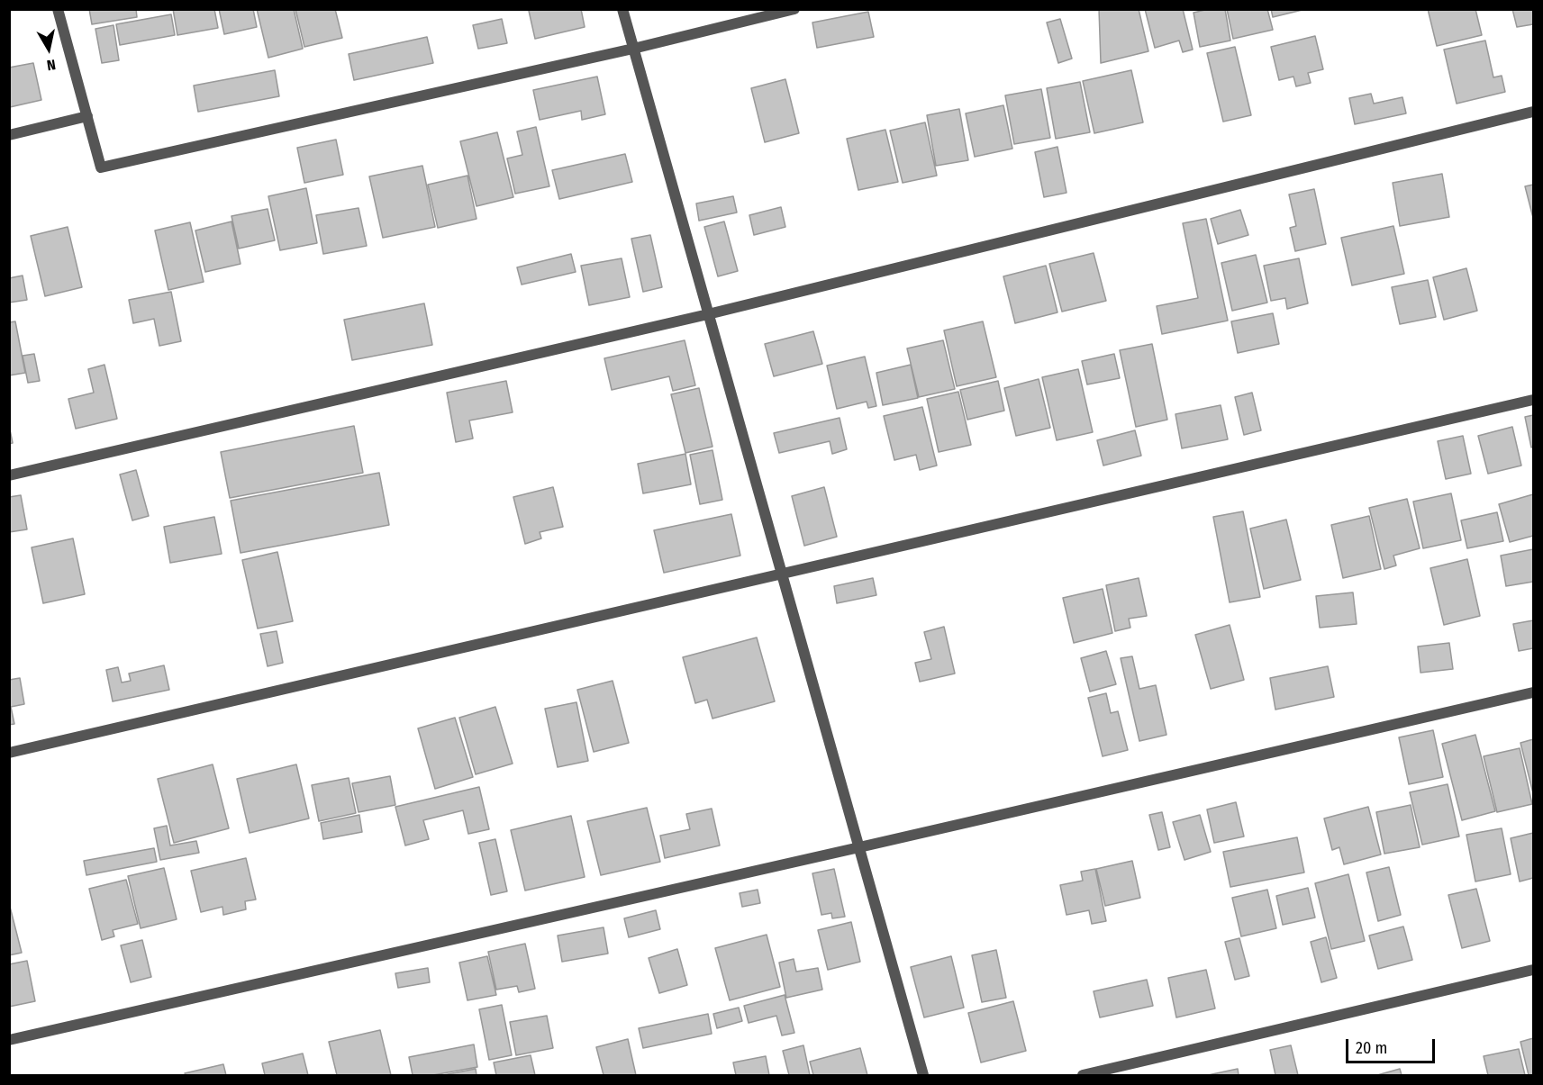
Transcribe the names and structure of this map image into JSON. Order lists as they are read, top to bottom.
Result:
{
  "scale_bar": "20 m",
  "north": "bottom"
}
